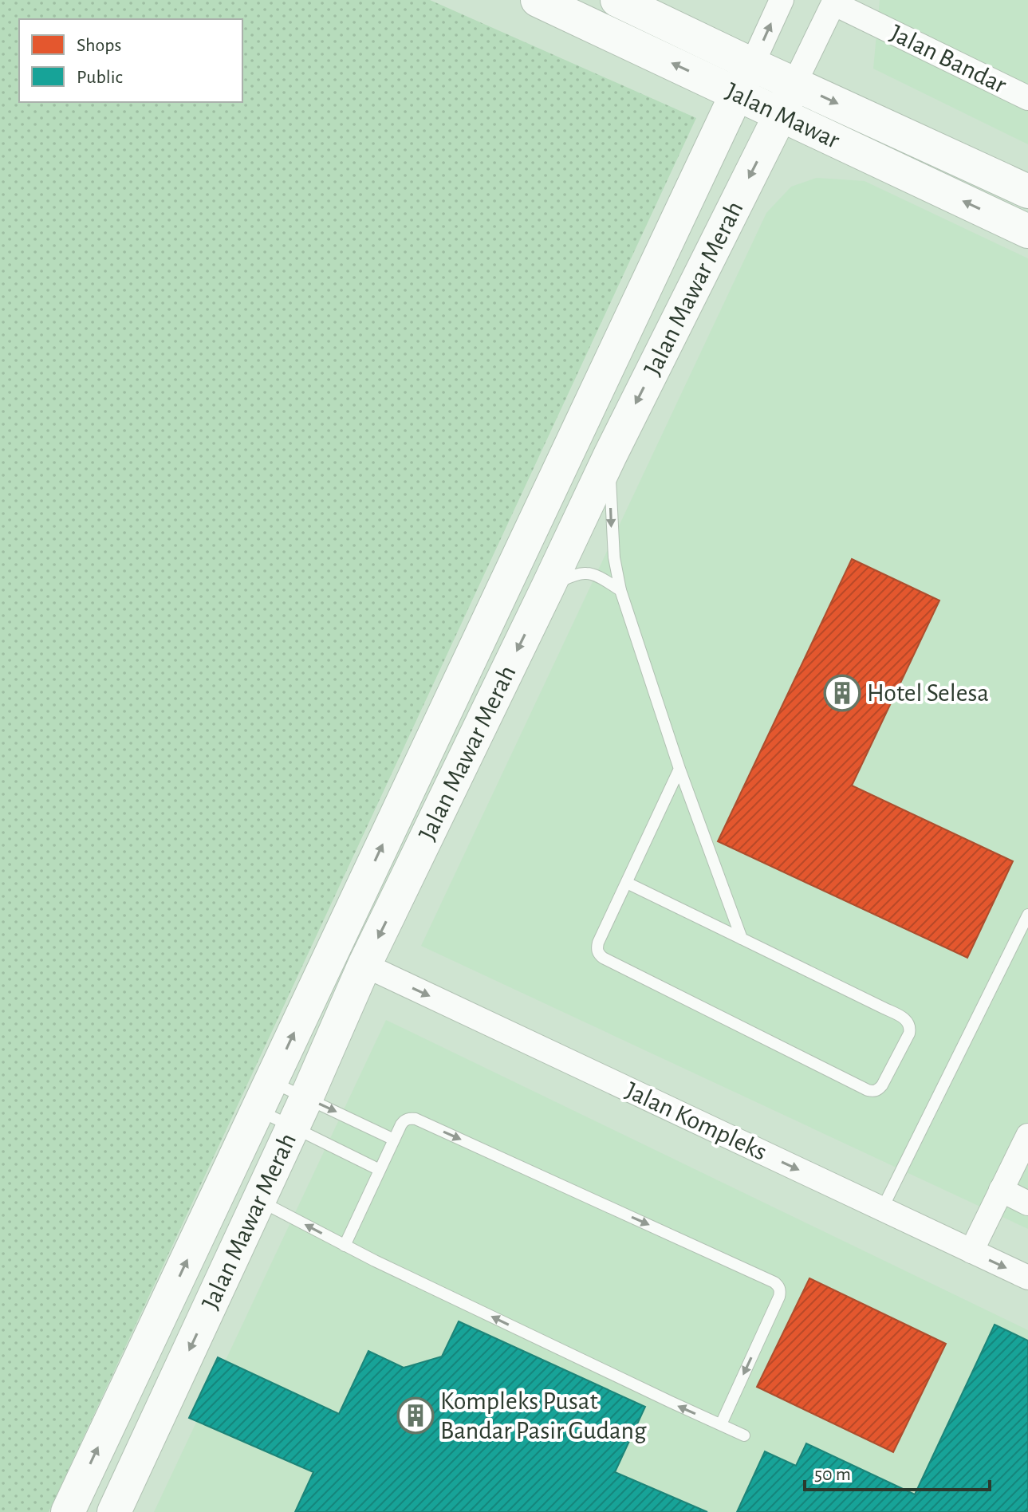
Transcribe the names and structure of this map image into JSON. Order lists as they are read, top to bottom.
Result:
{
  "streets": {
    "street": [
      "Jalan Bandar",
      "Jalan Mawar",
      "Jalan Mawar Merah",
      "Jalan Kompleks"
    ]
  },
  "crossings": [
    ["Jalan Bandar", "Jalan Mawar Merah"],
    ["Jalan Mawar", "Jalan Mawar Merah"],
    ["Jalan Mawar Merah", "Jalan Kompleks"]
  ],
  "one_way": ["Jalan Kompleks"],
  "places": {
    "building": ["Hotel Selesa", "Kompleks Pusat Bandar Pasir Gudang"]
  },
  "legend": ["Shops", "Public"],
  "scale_bar": "50 m"
}
